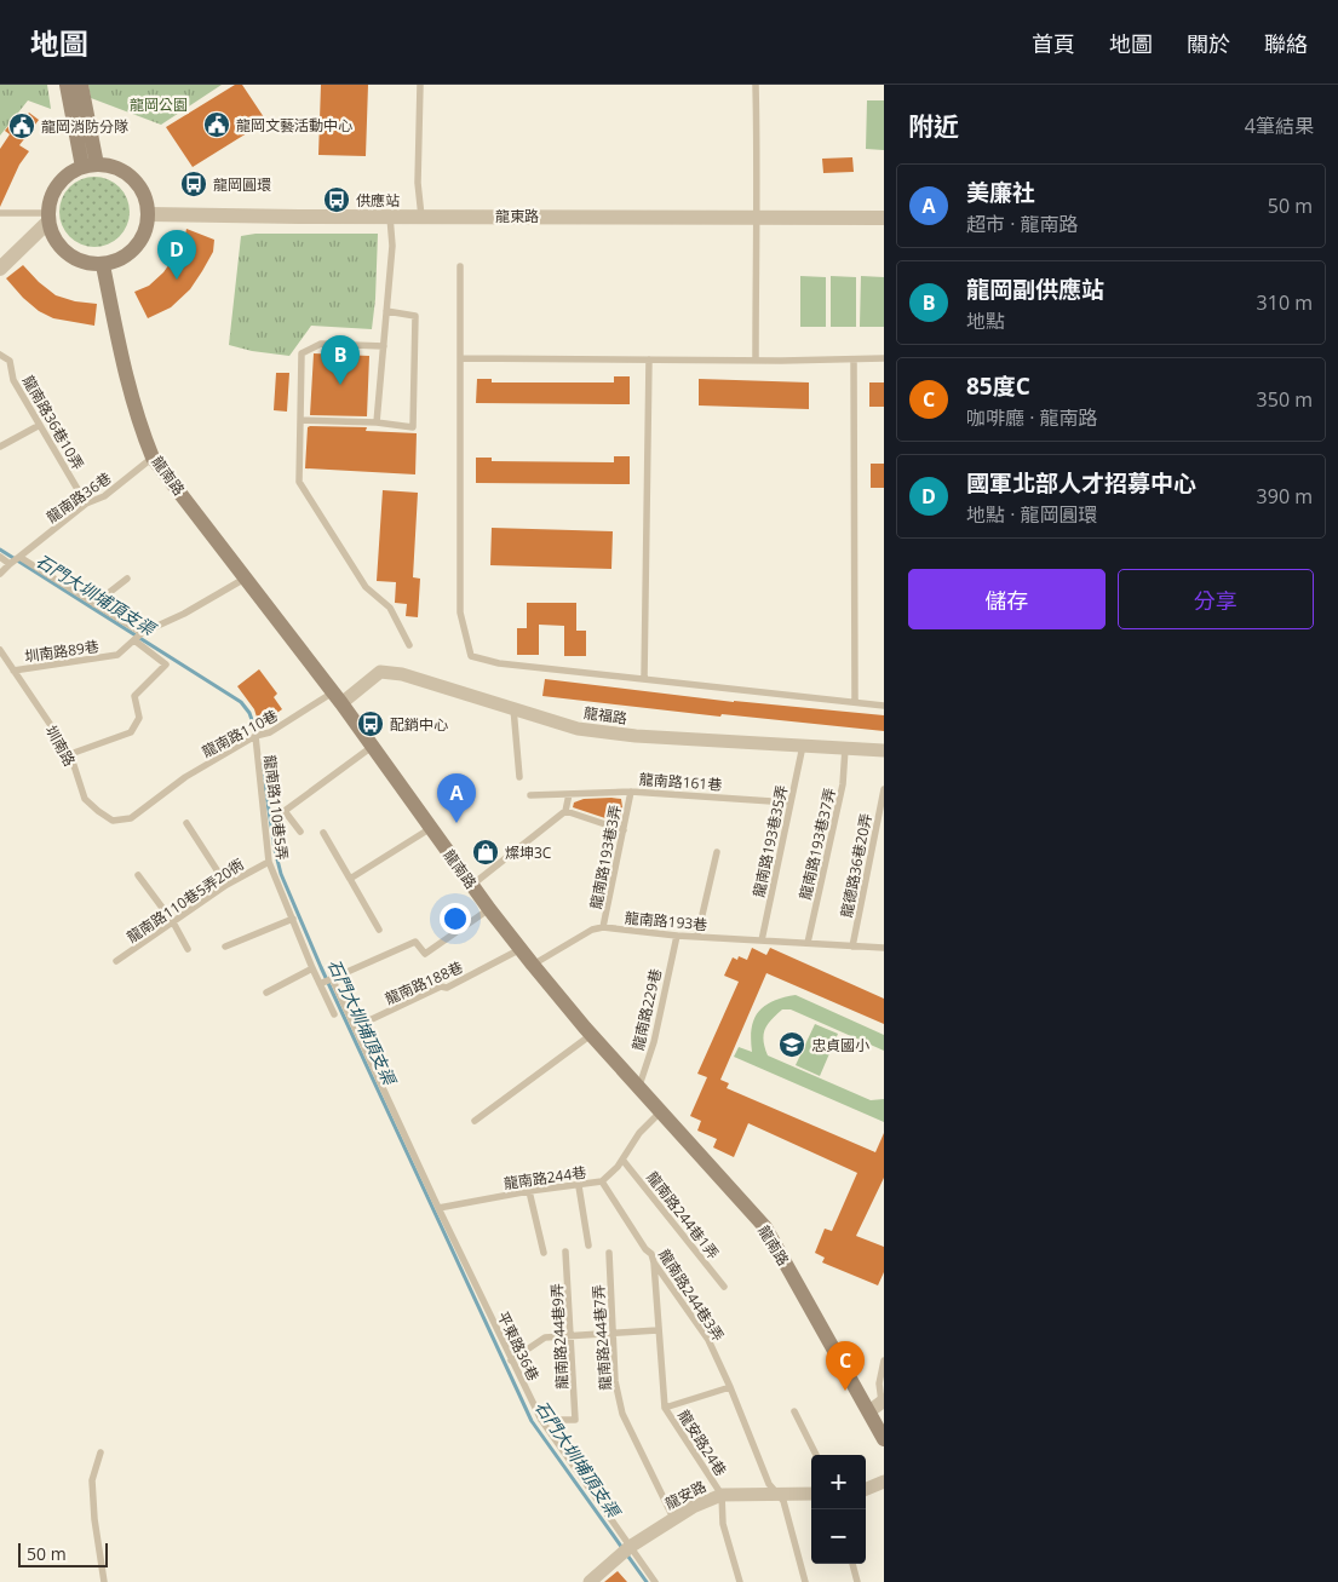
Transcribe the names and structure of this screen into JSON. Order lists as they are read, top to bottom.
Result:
{
  "streets": {
    "main road": ["龍南路"],
    "street": ["龍東路", "龍福路", "龍安路"],
    "lane": [
      "龍南路36巷10弄",
      "龍南路36巷",
      "圳南路89巷",
      "龍南路110巷",
      "圳南路",
      "龍南路161巷",
      "龍南路110巷5弄",
      "龍南路193巷35弄",
      "龍南路193巷37弄",
      "龍南路193巷3弄",
      "龍德路36巷20弄",
      "龍南路110巷5弄20衖",
      "龍南路193巷",
      "龍南路188巷",
      "龍南路229巷",
      "龍南路244巷",
      "龍南路244巷1弄",
      "龍南路244巷3弄",
      "龍南路244巷9弄",
      "龍南路244巷7弄",
      "平東路36巷",
      "龍安路24巷"
    ]
  },
  "crossings": [
    ["龍東路", "龍南路"],
    ["龍南路36巷10弄", "龍南路36巷"],
    ["龍南路", "龍南路36巷"],
    ["龍南路", "圳南路89巷"],
    ["龍南路", "龍福路"],
    ["龍南路", "龍南路110巷"],
    ["龍南路", "龍南路193巷"],
    ["龍南路", "龍南路188巷"],
    ["龍南路", "龍南路229巷"],
    ["龍南路", "龍南路244巷"],
    ["圳南路89巷", "圳南路"],
    ["龍福路", "龍南路110巷"],
    ["龍福路", "龍南路193巷35弄"],
    ["龍福路", "龍南路193巷37弄"],
    ["龍南路110巷", "圳南路"],
    ["龍南路110巷", "龍南路110巷5弄"],
    ["龍南路161巷", "龍南路193巷35弄"],
    ["龍南路161巷", "龍南路193巷3弄"],
    ["龍南路110巷5弄", "龍南路110巷5弄20衖"],
    ["龍南路193巷35弄", "龍南路193巷"],
    ["龍南路193巷37弄", "龍南路193巷"],
    ["龍南路193巷3弄", "龍南路193巷"],
    ["龍德路36巷20弄", "龍南路193巷"],
    ["龍南路193巷", "龍南路229巷"],
    ["龍南路244巷", "龍南路244巷1弄"],
    ["龍南路244巷", "龍南路244巷3弄"],
    ["龍南路244巷", "平東路36巷"],
    ["龍南路244巷3弄", "龍安路24巷"],
    ["龍南路244巷3弄", "龍安路"],
    ["龍南路244巷9弄", "平東路36巷"],
    ["龍南路244巷7弄", "龍安路"],
    ["平東路36巷", "龍安路"],
    ["龍安路24巷", "龍安路"]
  ],
  "water": ["石門大圳埔頂支渠"],
  "parks": ["龍岡公園"],
  "places": {
    "public building": ["龍岡文藝活動中心", "龍岡消防分隊"],
    "bus stop": ["龍岡圓環", "供應站", "配銷中心"],
    "shop": ["燦坤3C"],
    "school or university": ["忠貞國小"]
  },
  "scale_bar": "50 m",
  "page": {
    "header": "地圖",
    "nav": [
      "首頁",
      "地圖",
      "關於",
      "聯絡"
    ],
    "heading": ["附近", "4筆結果"],
    "list": [
      {
        "mark": "A",
        "name": "美廉社",
        "note": "超市 · 龍南路",
        "value": "50 m"
      },
      {
        "mark": "B",
        "name": "龍岡副供應站",
        "note": "地點",
        "value": "310 m"
      },
      {
        "mark": "C",
        "name": "85度C",
        "note": "咖啡廳 · 龍南路",
        "value": "350 m"
      },
      {
        "mark": "D",
        "name": "國軍北部人才招募中心",
        "note": "地點 · 龍岡圓環",
        "value": "390 m"
      }
    ],
    "pins": [
      "D",
      "B",
      "A",
      "C"
    ],
    "buttons": ["儲存", "分享"],
    "map_buttons": ["+", "−"],
    "scale": "50 m"
  }
}
